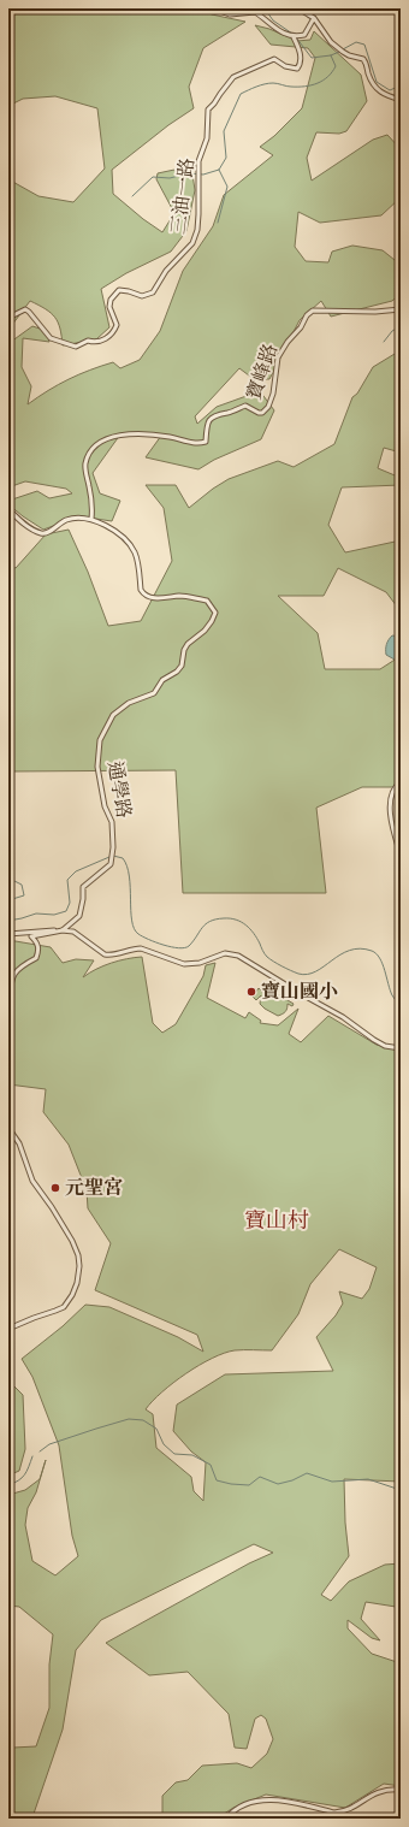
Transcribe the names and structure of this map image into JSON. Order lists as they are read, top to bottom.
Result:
{
  "streets": {
    "street": ["三油一路", "寶峰路", "通學路"]
  },
  "crossings": [
    ["寶峰路", "通學路"]
  ],
  "districts": ["寶山村"],
  "places": ["寶山國小", "元聖宮"]
}
